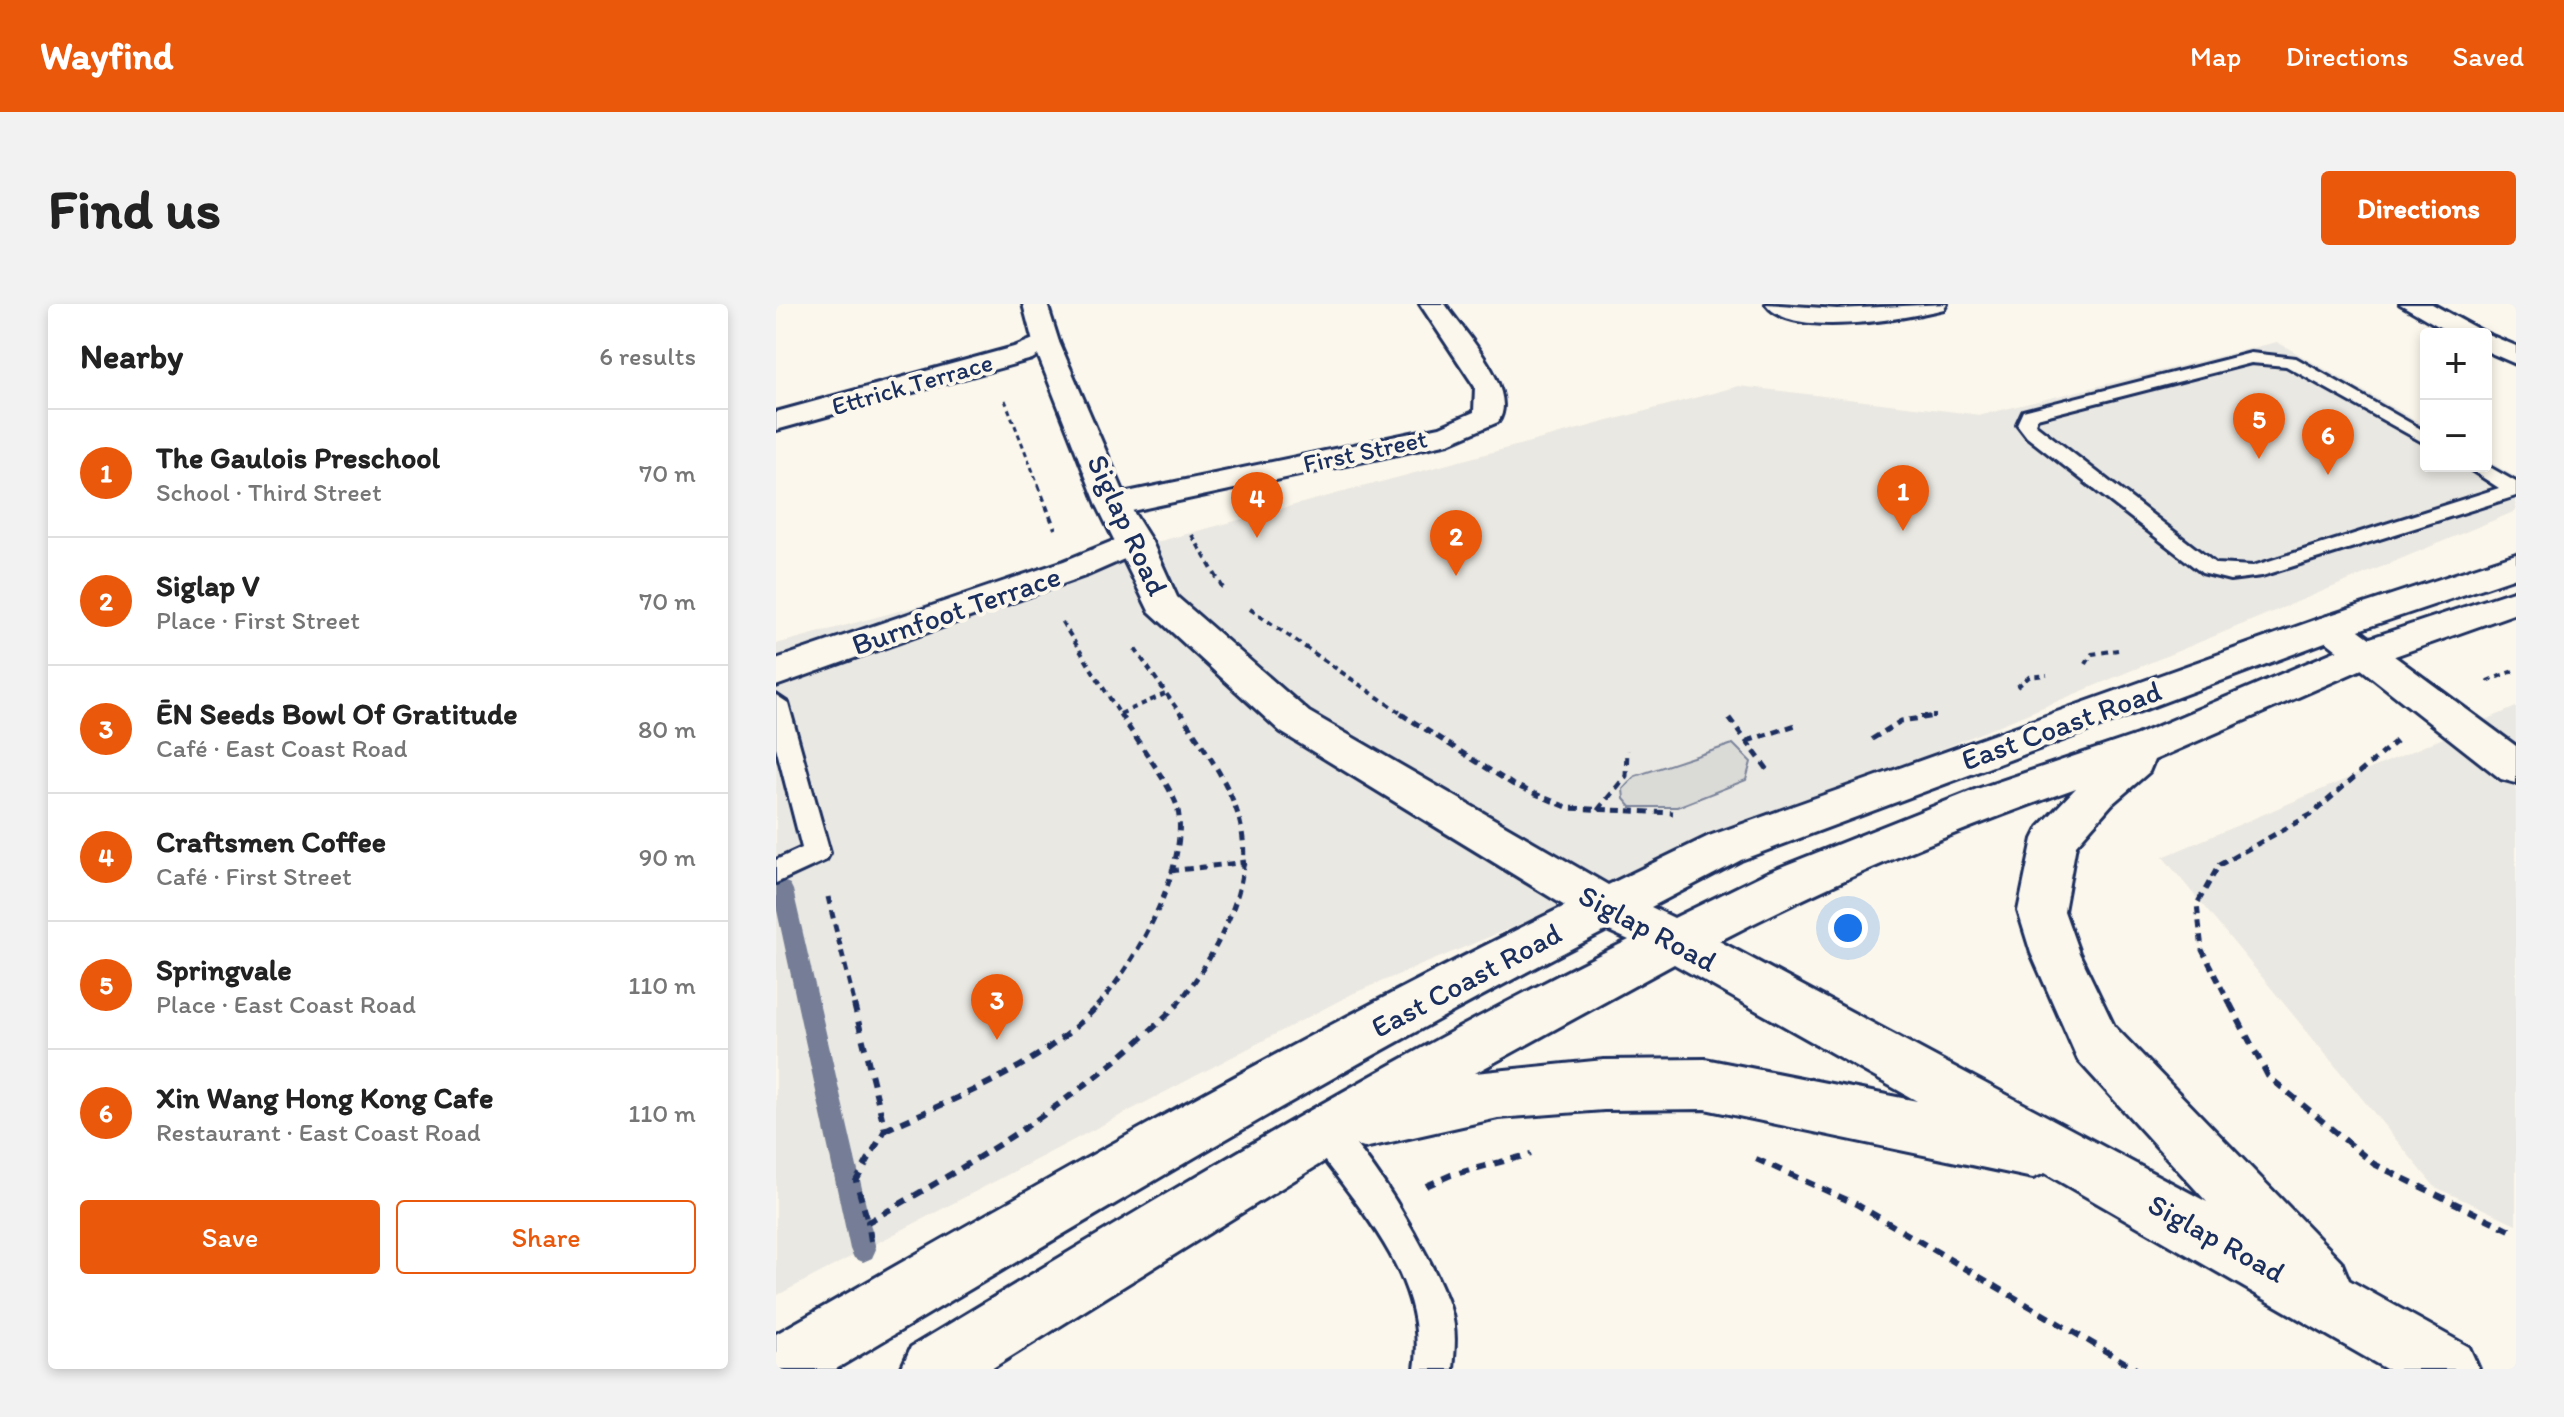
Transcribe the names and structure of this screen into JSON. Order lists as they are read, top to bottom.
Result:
{
  "streets": {
    "main road": [
      "Ettrick Terrace",
      "First Street",
      "Siglap Road",
      "Burnfoot Terrace",
      "East Coast Road"
    ]
  },
  "crossings": [
    ["Ettrick Terrace", "Siglap Road"],
    ["First Street", "Siglap Road"],
    ["Siglap Road", "Burnfoot Terrace"],
    ["Siglap Road", "East Coast Road"]
  ],
  "page": {
    "header": "Wayfind",
    "nav": ["Map", "Directions", "Saved"],
    "buttons": [
      "Directions",
      ["Save", "Share"]
    ],
    "title": "Find us",
    "heading": ["Nearby", "6 results"],
    "map_buttons": ["+", "−"],
    "pins": [
      "5",
      "6",
      "1",
      "4",
      "2",
      "3"
    ],
    "list": [
      {
        "mark": "1",
        "name": "The Gaulois Preschool",
        "note": "School · Third Street",
        "value": "70 m"
      },
      {
        "mark": "2",
        "name": "Siglap V",
        "note": "Place · First Street",
        "value": "70 m"
      },
      {
        "mark": "3",
        "name": "ĒN Seeds Bowl Of Gratitude",
        "note": "Café · East Coast Road",
        "value": "80 m"
      },
      {
        "mark": "4",
        "name": "Craftsmen Coffee",
        "note": "Café · First Street",
        "value": "90 m"
      },
      {
        "mark": "5",
        "name": "Springvale",
        "note": "Place · East Coast Road",
        "value": "110 m"
      },
      {
        "mark": "6",
        "name": "Xin Wang Hong Kong Cafe",
        "note": "Restaurant · East Coast Road",
        "value": "110 m"
      }
    ]
  }
}
